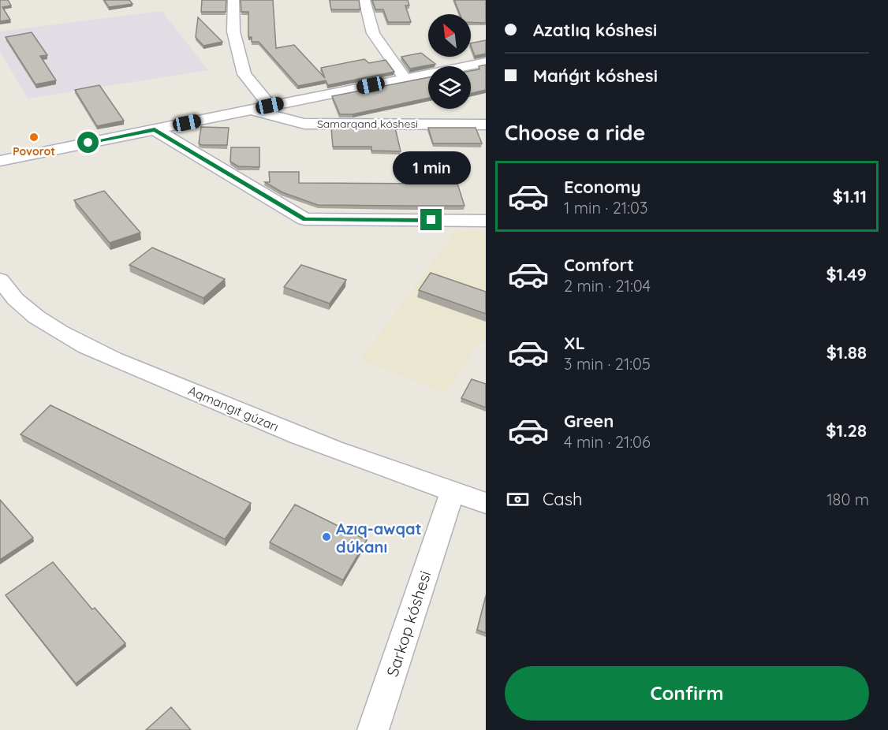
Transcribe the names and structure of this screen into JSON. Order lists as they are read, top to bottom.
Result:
{
  "streets": {
    "street": ["Samarqand kóshesi", "Aqmangıt gúzarı", "Sarkop kóshesi"]
  },
  "crossings": [
    ["Aqmangıt gúzarı", "Sarkop kóshesi"]
  ],
  "places": ["Povorot", "Azıq-awqat dúkanı"],
  "north": "top left",
  "page": {
    "banner": ["Azatlıq kóshesi", "Mańǵıt kóshesi"],
    "heading": "Choose a ride",
    "bubble": "1 min",
    "list": [
      {
        "name": "Economy",
        "note": "1 min · 21:03",
        "value": "$1.11"
      },
      {
        "name": "Comfort",
        "note": "2 min · 21:04",
        "value": "$1.49"
      },
      {
        "name": "XL",
        "note": "3 min · 21:05",
        "value": "$1.88"
      },
      {
        "name": "Green",
        "note": "4 min · 21:06",
        "value": "$1.28"
      }
    ],
    "pay": ["Cash", "180 m"],
    "buttons": "Confirm"
  }
}
